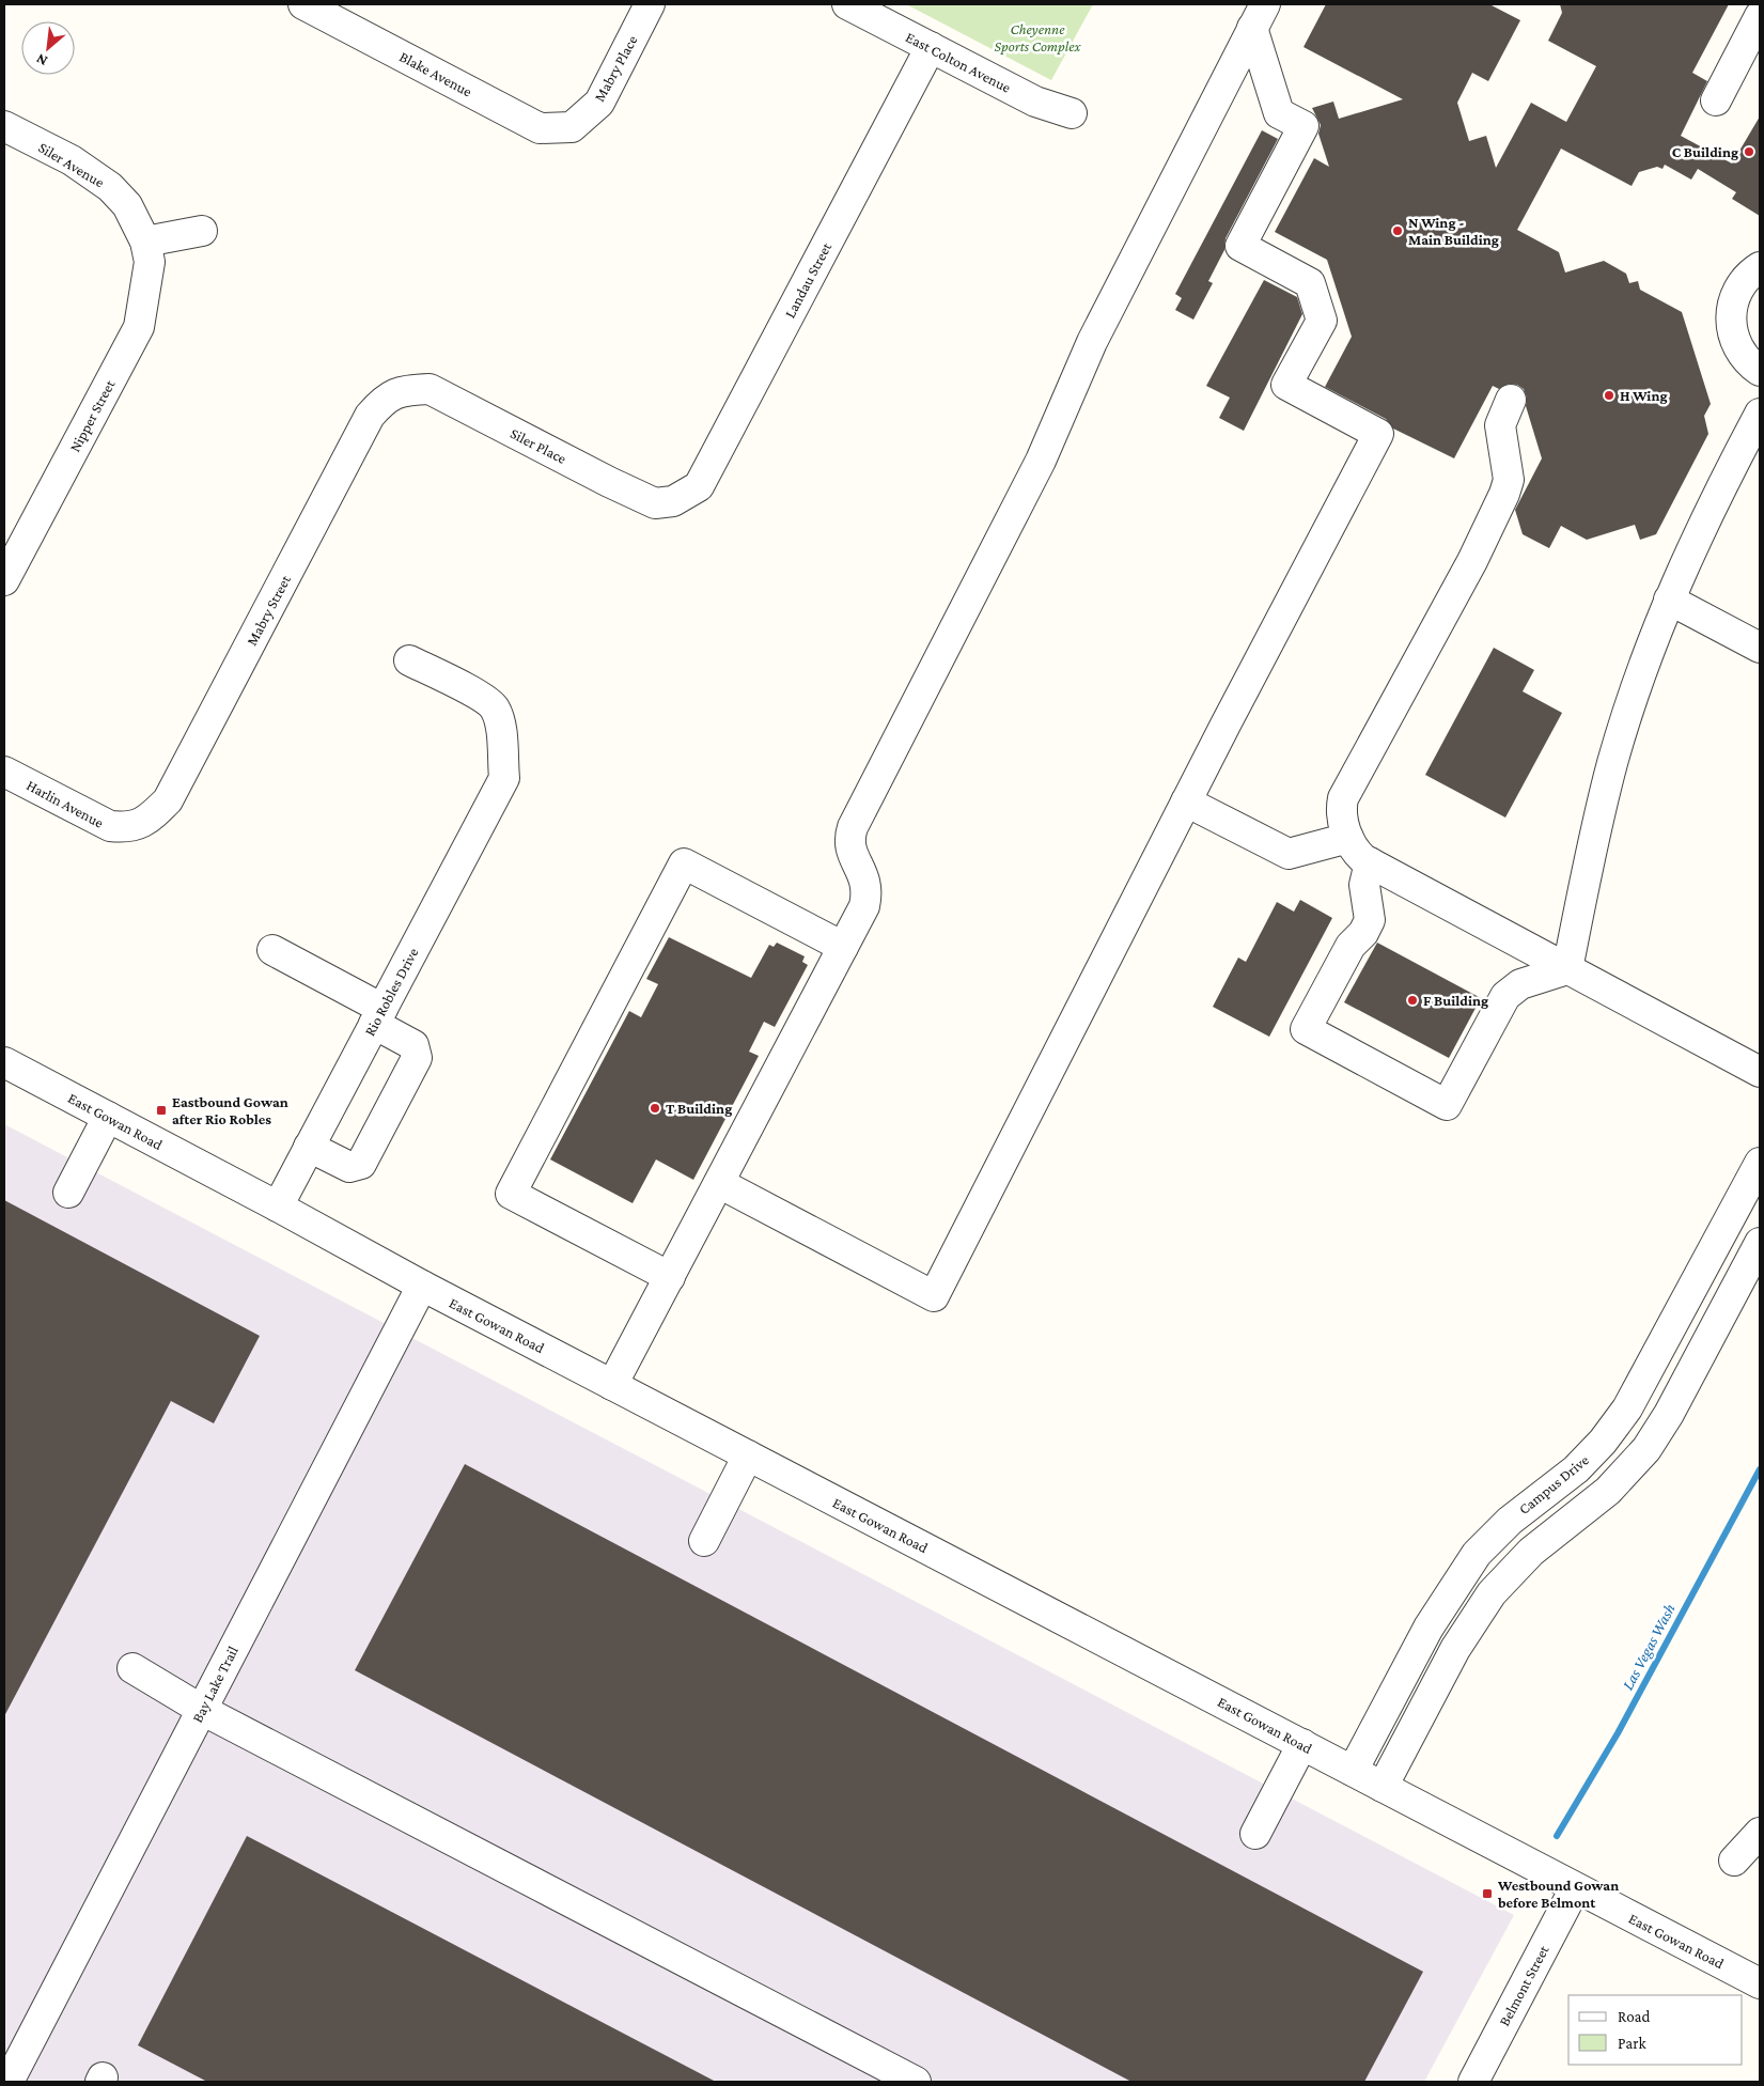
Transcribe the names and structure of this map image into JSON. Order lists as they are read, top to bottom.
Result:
{
  "streets": {
    "street": [
      "East Colton Avenue",
      "Mabry Place",
      "Blake Avenue",
      "Siler Avenue",
      "Landau Street",
      "Nipper Street",
      "Siler Place",
      "Mabry Street",
      "Harlin Avenue",
      "Rio Robles Drive",
      "East Gowan Road",
      "Campus Drive",
      "Bay Lake Trail",
      "Belmont Street"
    ]
  },
  "crossings": [
    ["East Colton Avenue", "Landau Street"],
    ["Mabry Place", "Blake Avenue"],
    ["Siler Avenue", "Nipper Street"],
    ["Landau Street", "Siler Place"],
    ["Siler Place", "Mabry Street"],
    ["Mabry Street", "Harlin Avenue"],
    ["Rio Robles Drive", "East Gowan Road"],
    ["East Gowan Road", "Campus Drive"],
    ["East Gowan Road", "Bay Lake Trail"],
    ["East Gowan Road", "Belmont Street"]
  ],
  "water": ["Las Vegas Wash"],
  "parks": ["Cheyenne Sports Complex"],
  "places": {
    "other": [
      "C Building",
      "N Wing - Main Building",
      "H Wing",
      "F Building",
      "T Building"
    ],
    "transit": ["Eastbound Gowan after Rio Robles", "Westbound Gowan before Belmont"]
  },
  "legend": ["Road", "Park"],
  "north": "bottom left"
}
